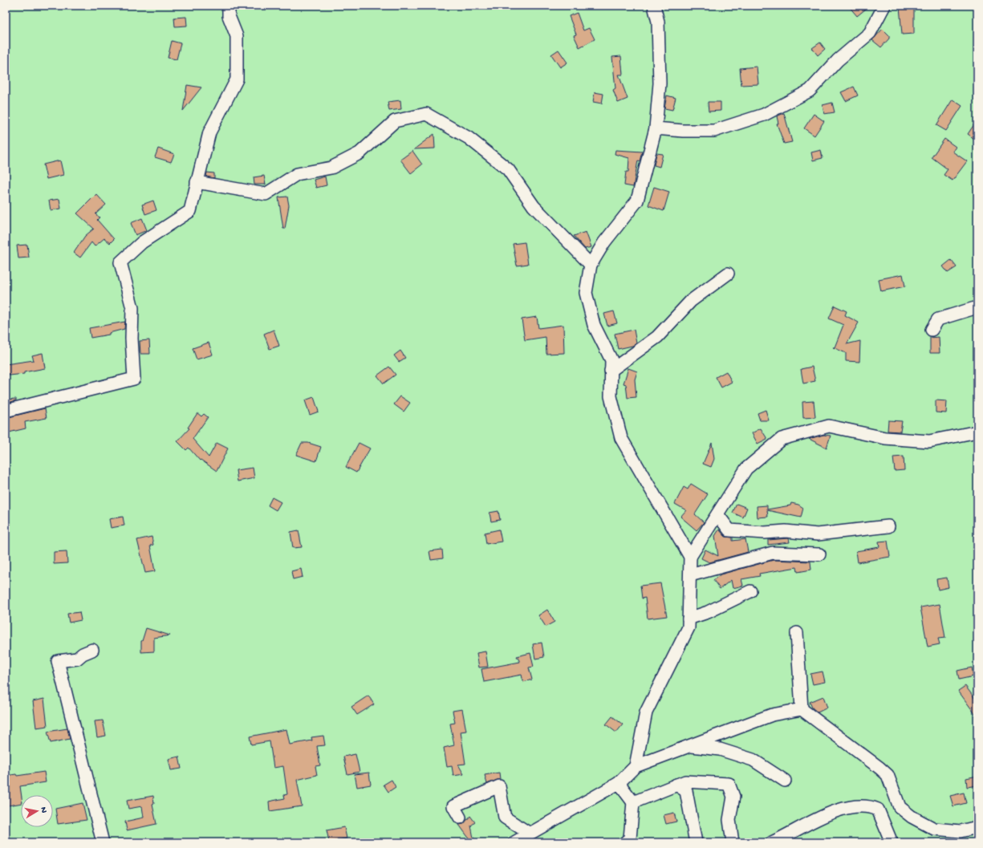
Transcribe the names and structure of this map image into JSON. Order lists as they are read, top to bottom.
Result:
{
  "north": "right"
}
